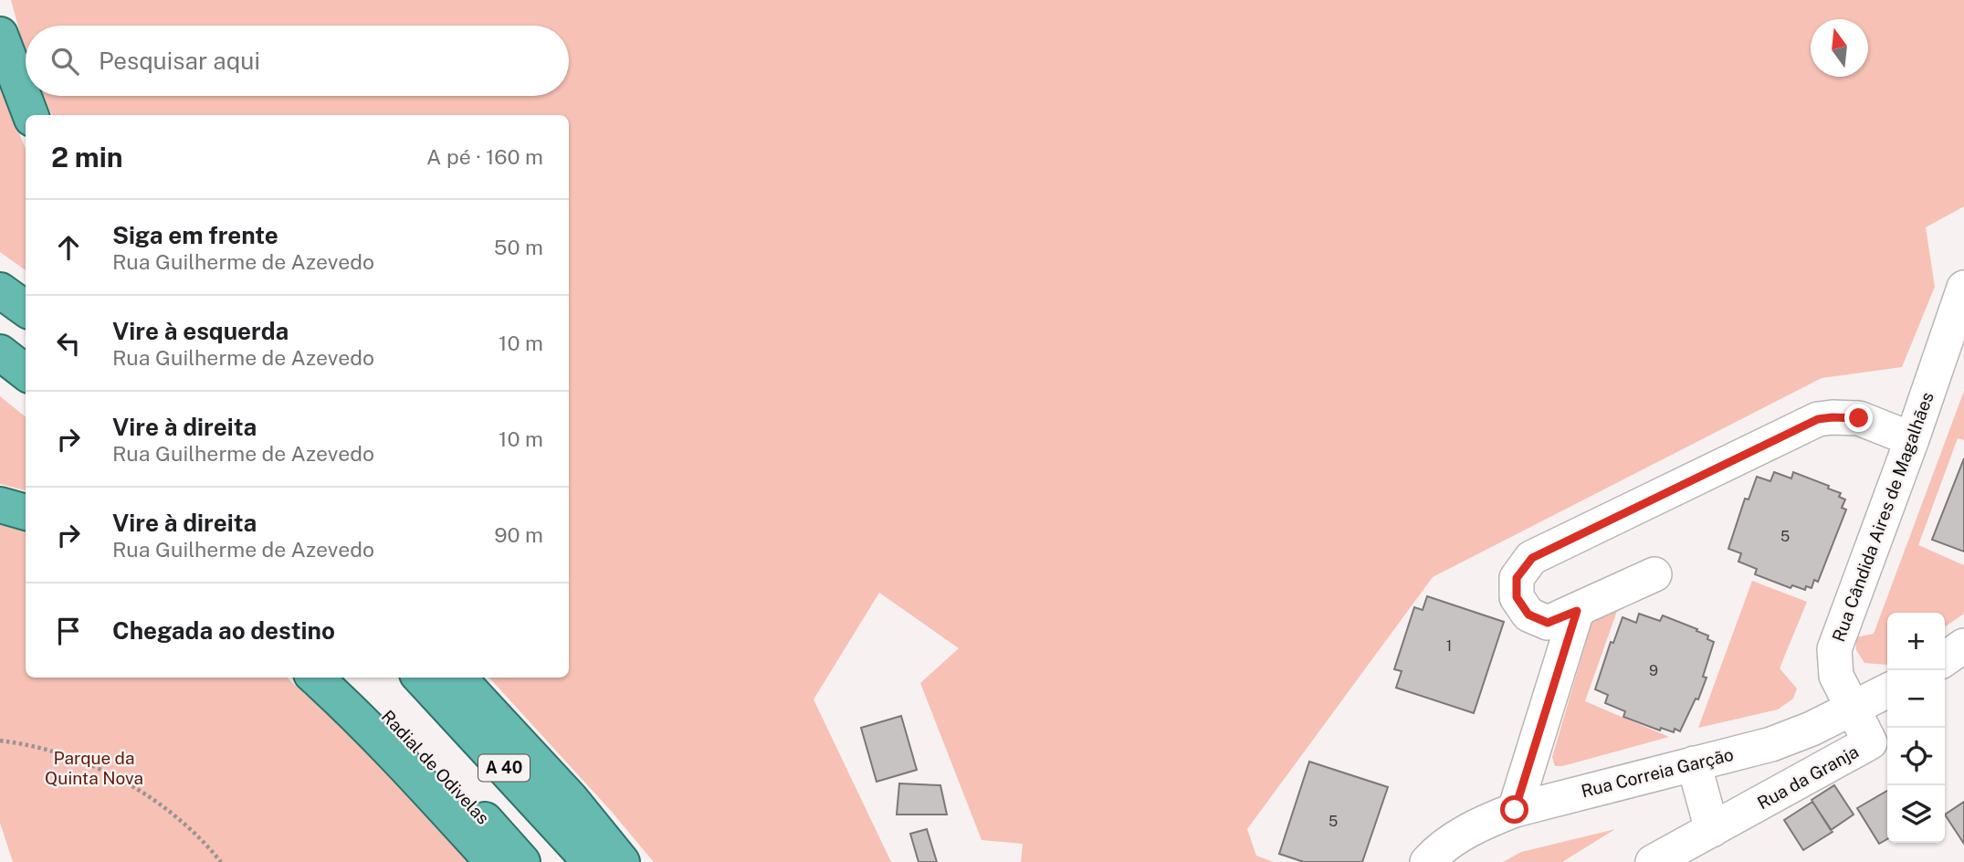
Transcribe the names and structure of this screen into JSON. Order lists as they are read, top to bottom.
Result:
{
  "streets": {
    "highway": ["Radial de Odivelas", "A 40"],
    "street": ["Rua Cândida Aires de Magalhães", "Rua Correia Garção", "Rua da Granja"]
  },
  "crossings": [
    ["Rua Cândida Aires de Magalhães", "Rua Correia Garção"],
    ["Rua Cândida Aires de Magalhães", "Rua da Granja"],
    ["Rua Correia Garção", "Rua da Granja"]
  ],
  "parks": ["Parque da Quinta Nova"],
  "house_numbers": [
    "5",
    "1",
    "9",
    "5"
  ],
  "north": "top",
  "page": {
    "search": "Pesquisar aqui",
    "heading": ["2 min", "A pé · 160 m"],
    "list": [
      ["Siga em frente", "Rua Guilherme de Azevedo", "50 m"],
      ["Vire à esquerda", "Rua Guilherme de Azevedo", "10 m"],
      ["Vire à direita", "Rua Guilherme de Azevedo", "10 m"],
      ["Vire à direita", "Rua Guilherme de Azevedo", "90 m"],
      "Chegada ao destino"
    ],
    "map_buttons": ["+", "−"]
  }
}
